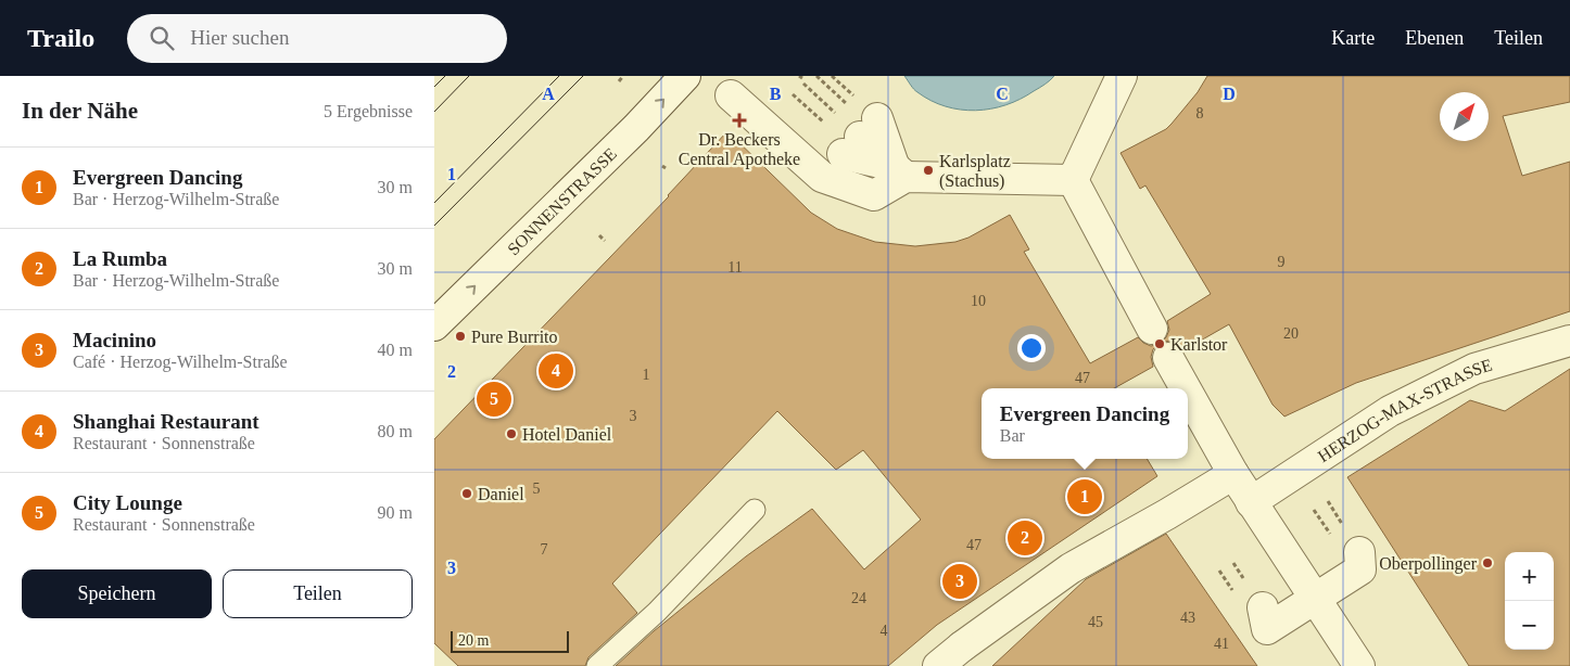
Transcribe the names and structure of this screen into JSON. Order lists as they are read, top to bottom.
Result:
{
  "streets": {
    "street": ["SONNENSTRASSE", "HERZOG-MAX-STRASSE"]
  },
  "one_way": ["SONNENSTRASSE"],
  "places": {
    "health": ["Dr. Beckers Central Apotheke"],
    "other": [
      "Karlsplatz (Stachus)",
      "Pure Burrito",
      "Karlstor",
      "Hotel Daniel",
      "Daniel",
      "Oberpollinger"
    ]
  },
  "house_numbers": [
    "8",
    "9",
    "11",
    "10",
    "20",
    "1",
    "47",
    "3",
    "5",
    "47",
    "7",
    "24",
    "43",
    "45",
    "4",
    "41"
  ],
  "scale_bar": "20 m",
  "north": "top right",
  "page": {
    "header": "Trailo",
    "search": "Hier suchen",
    "nav": ["Karte", "Ebenen", "Teilen"],
    "heading": ["In der Nähe", "5 Ergebnisse"],
    "list": [
      {
        "mark": "1",
        "name": "Evergreen Dancing",
        "note": "Bar · Herzog-Wilhelm-Straße",
        "value": "30 m"
      },
      {
        "mark": "2",
        "name": "La Rumba",
        "note": "Bar · Herzog-Wilhelm-Straße",
        "value": "30 m"
      },
      {
        "mark": "3",
        "name": "Macinino",
        "note": "Café · Herzog-Wilhelm-Straße",
        "value": "40 m"
      },
      {
        "mark": "4",
        "name": "Shanghai Restaurant",
        "note": "Restaurant · Sonnenstraße",
        "value": "80 m"
      },
      {
        "mark": "5",
        "name": "City Lounge",
        "note": "Restaurant · Sonnenstraße",
        "value": "90 m"
      }
    ],
    "pins": [
      "4",
      "5",
      "1",
      "2",
      "3"
    ],
    "popup": ["Evergreen Dancing", "Bar"],
    "map_buttons": ["+", "−"],
    "buttons": ["Speichern", "Teilen"],
    "scale": "20 m"
  },
  "grid": {
    "columns": [
      "A",
      "B",
      "C",
      "D"
    ],
    "rows": ["1", "2", "3"]
  }
}
